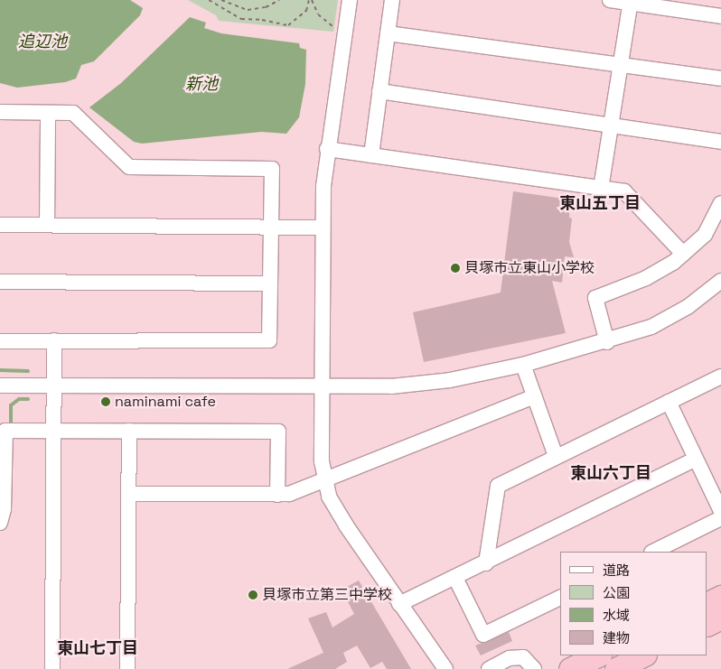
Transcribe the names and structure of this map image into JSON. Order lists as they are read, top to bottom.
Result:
{
  "districts": ["東山五丁目", "東山六丁目", "東山七丁目"],
  "water": ["追辺池", "新池"],
  "places": ["貝塚市立東山小学校", "naminami cafe", "貝塚市立第三中学校"],
  "legend": [
    "道路",
    "公園",
    "水域",
    "建物"
  ]
}
